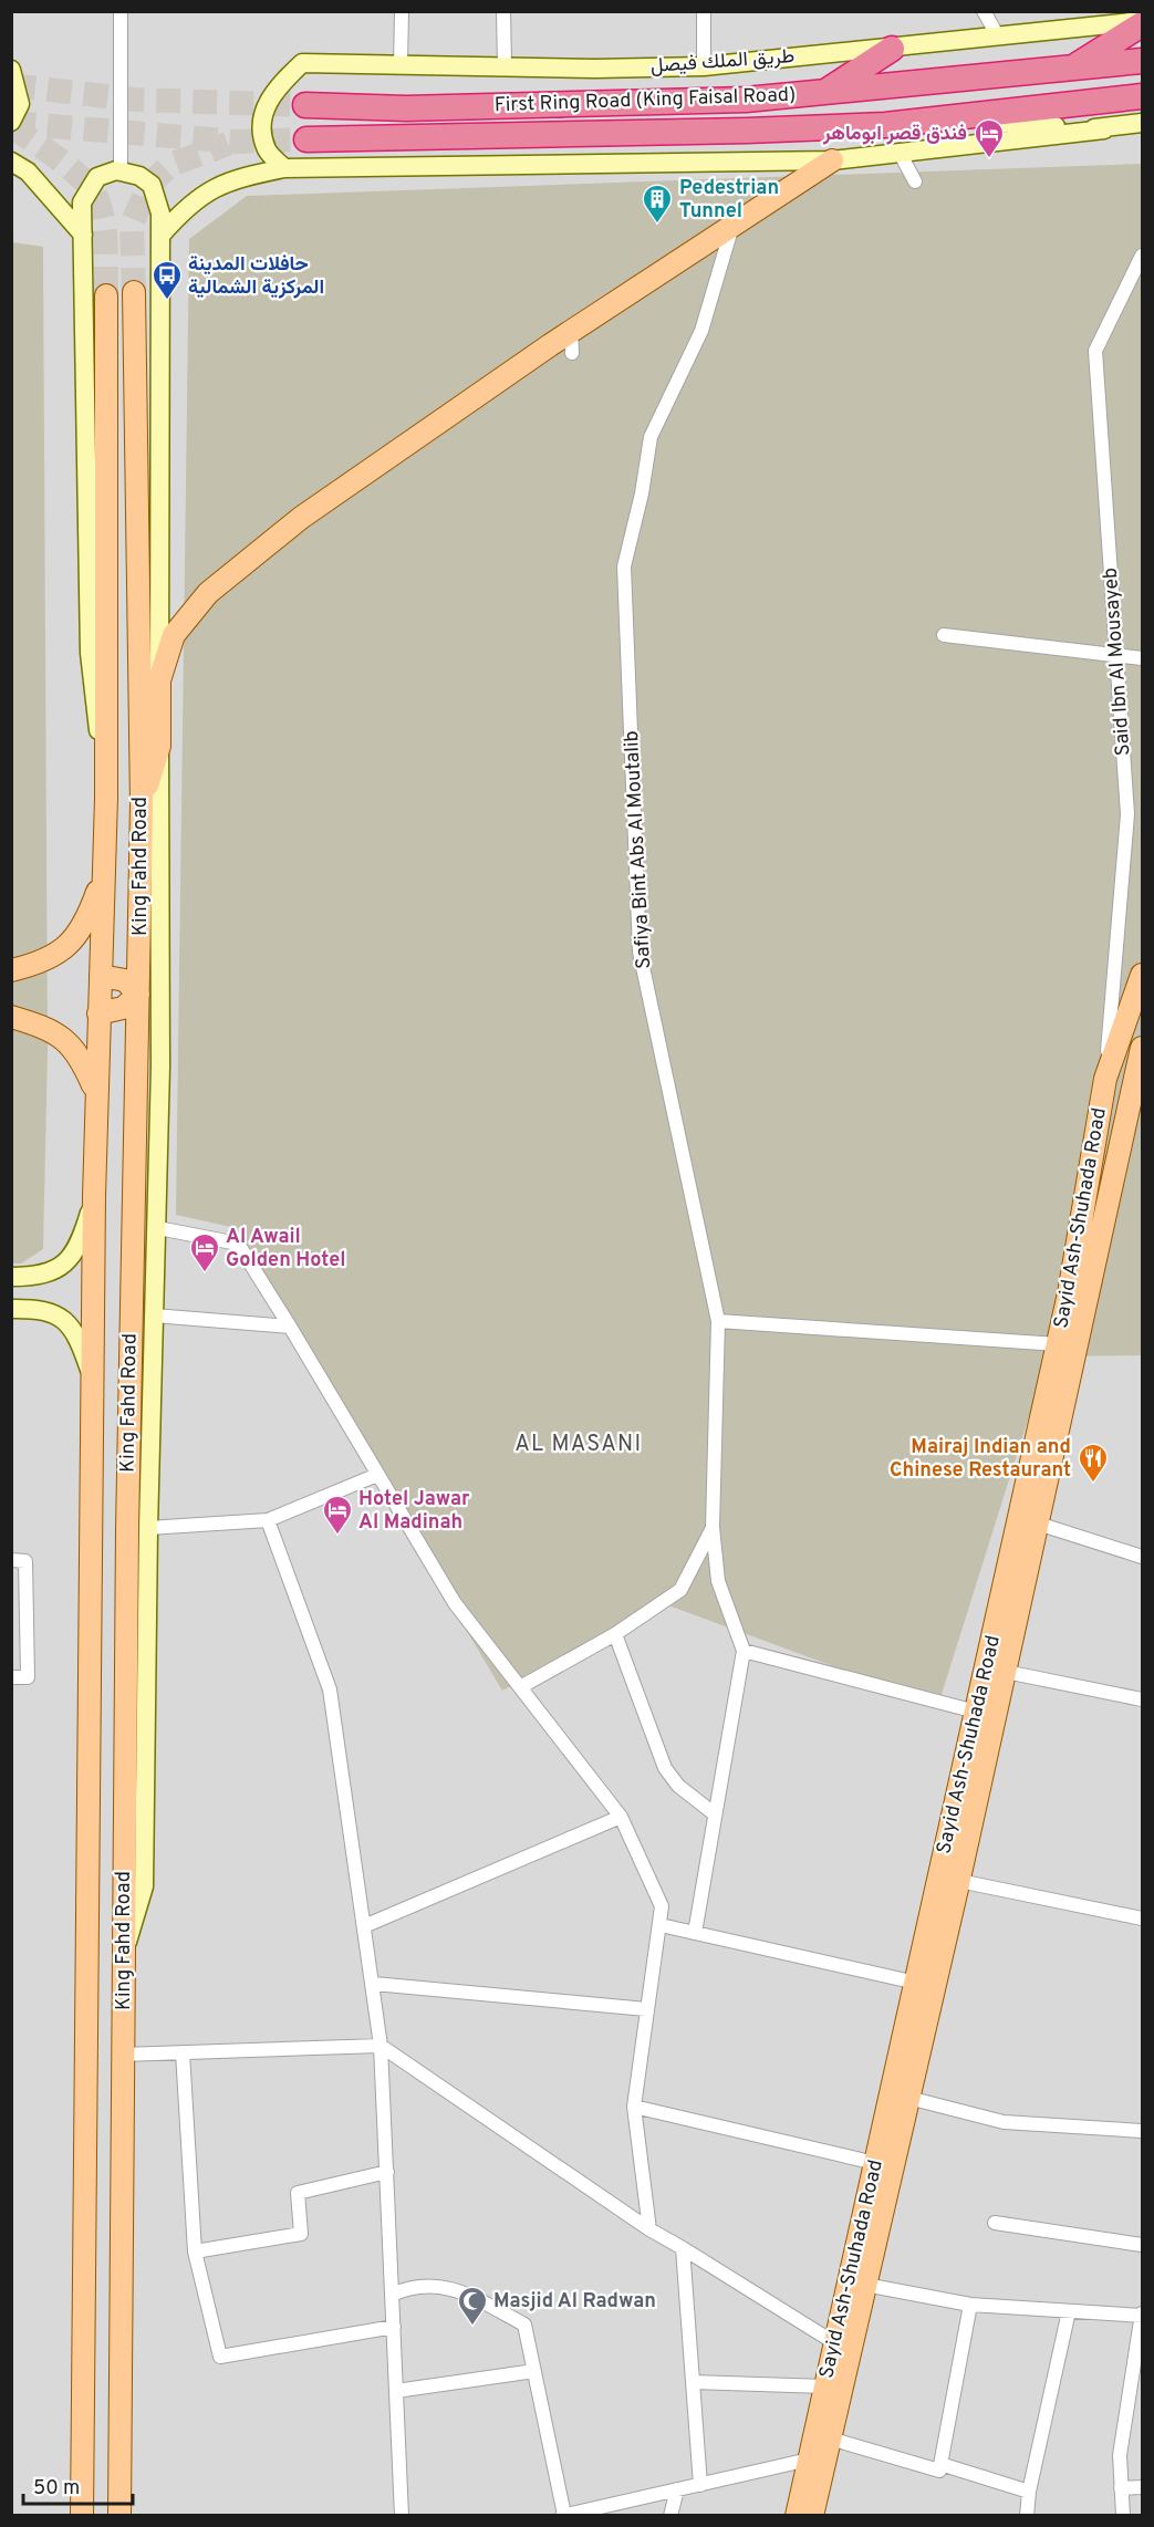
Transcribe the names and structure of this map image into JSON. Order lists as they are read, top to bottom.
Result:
{
  "streets": {
    "highway": ["First Ring Road (King Faisal Road)"],
    "main road": ["طريق الملك فيصل", "King Fahd Road", "Sayid Ash-Shuhada Road"],
    "street": ["Said Ibn Al Mousayeb", "Safiya Bint Abs Al Moutalib"]
  },
  "crossings": [
    ["Said Ibn Al Mousayeb", "Sayid Ash-Shuhada Road"]
  ],
  "districts": ["AL MASANI"],
  "places": {
    "hotel": ["فندق قصر ابوماهر", "Al Awail Golden Hotel", "Hotel Jawar Al Madinah"],
    "building": ["Pedestrian Tunnel"],
    "bus stop": ["حافلات المدينة المركزية الشمالية"],
    "restaurant": ["Mairaj Indian and Chinese Restaurant"],
    "mosque": ["Masjid Al Radwan"]
  },
  "scale_bar": "50 m"
}
